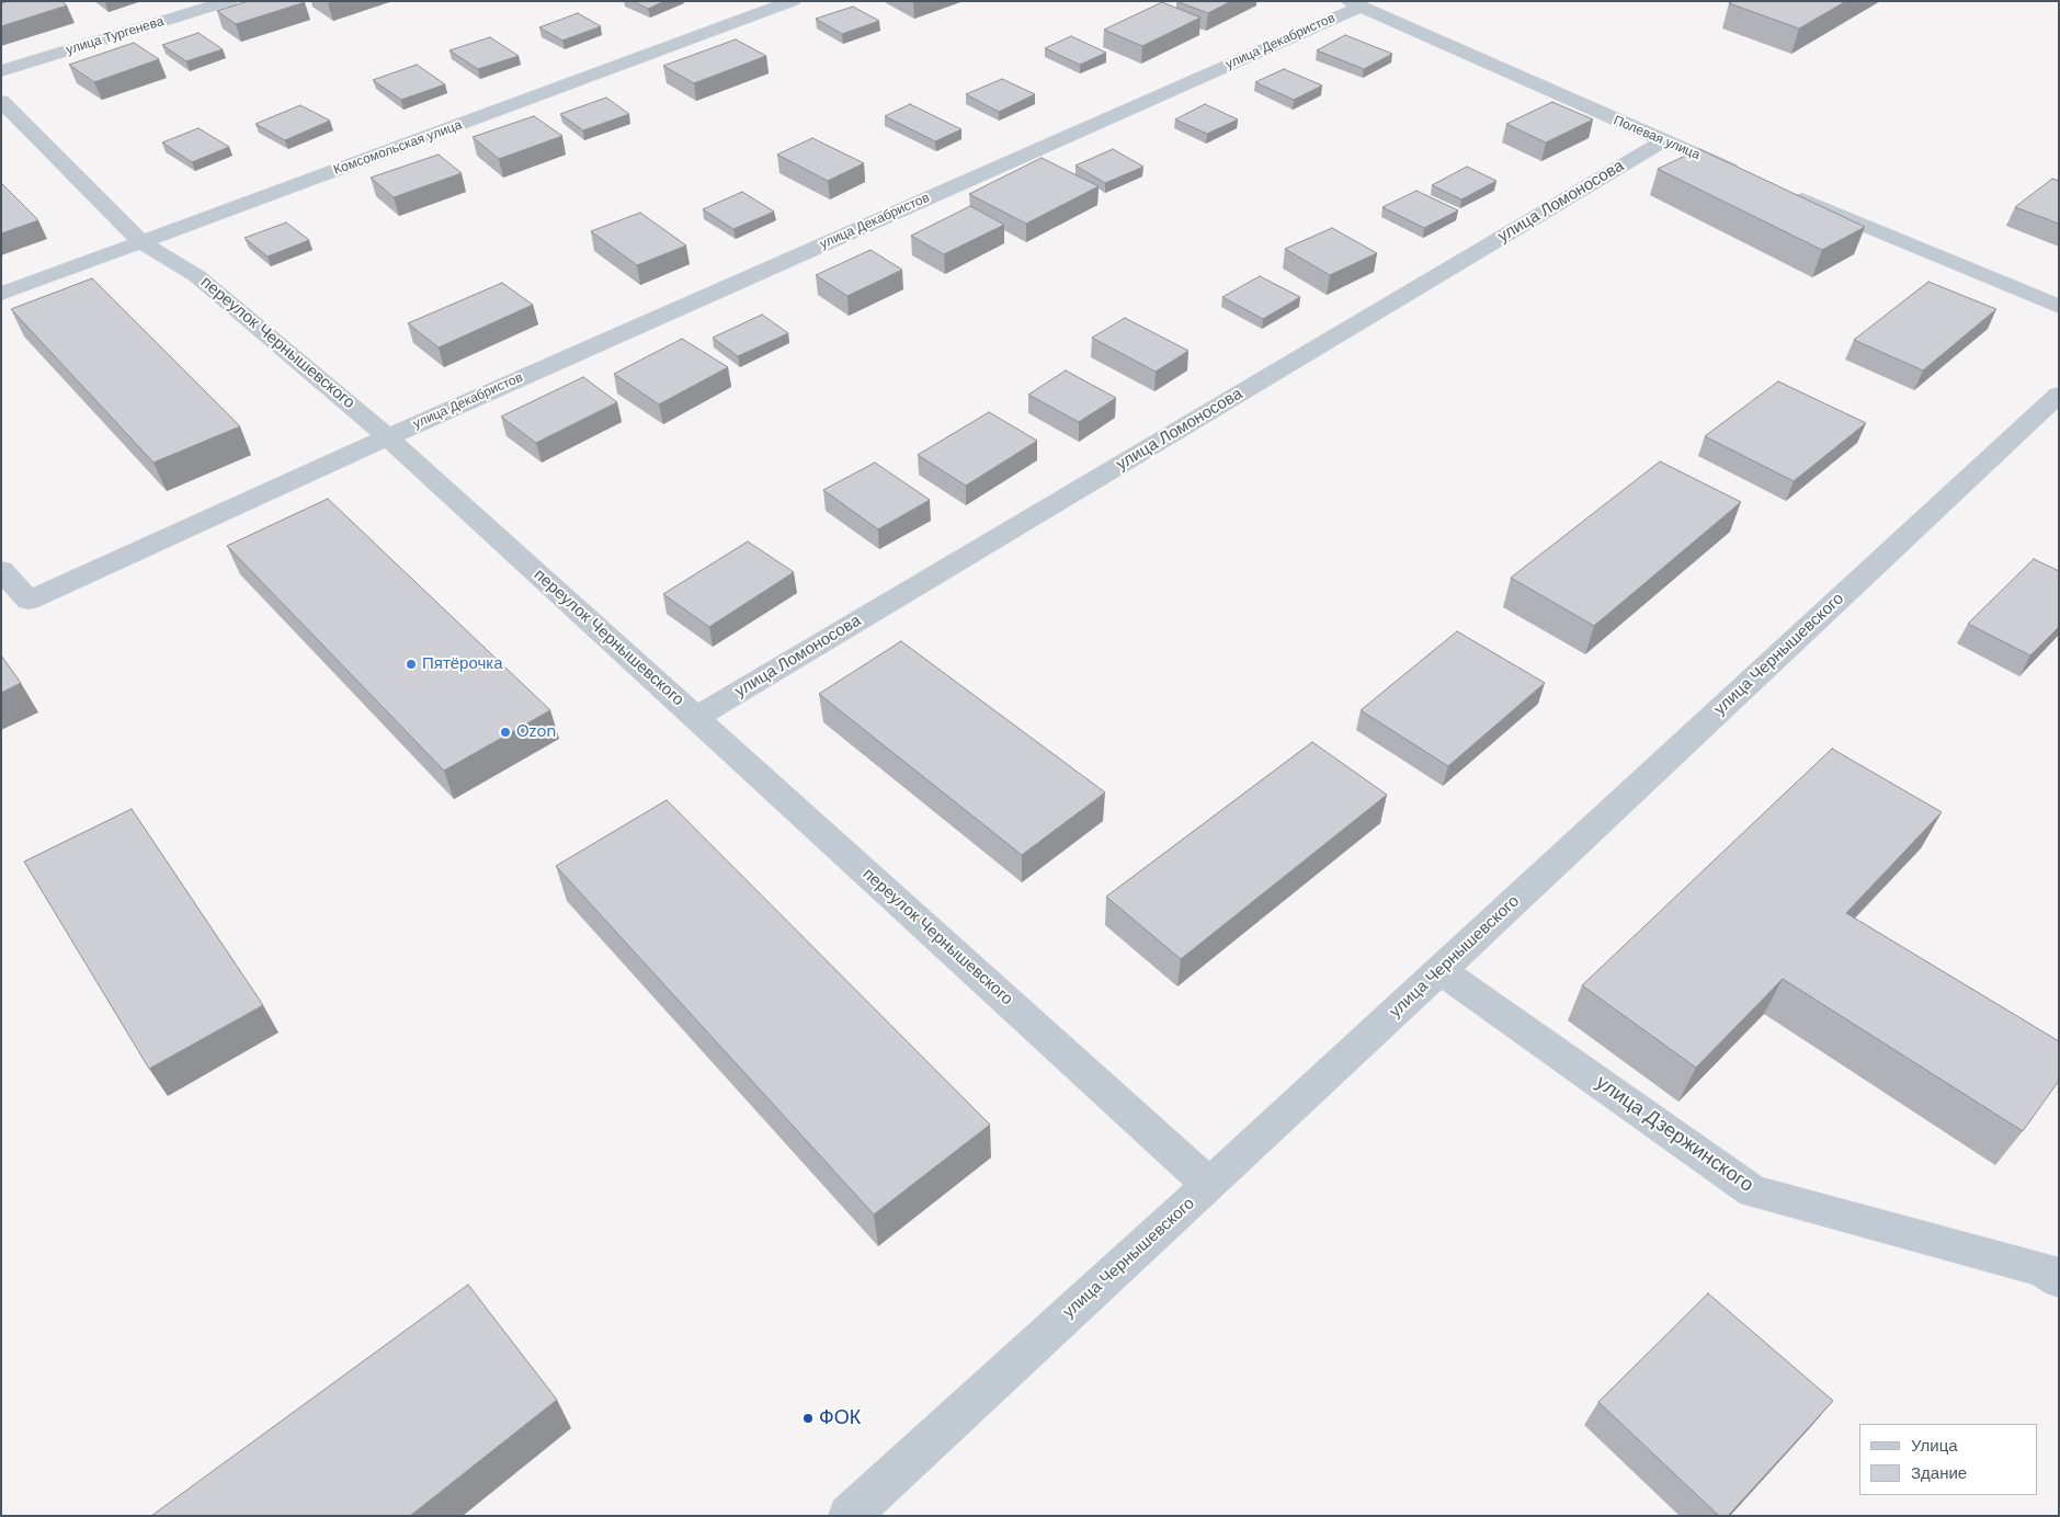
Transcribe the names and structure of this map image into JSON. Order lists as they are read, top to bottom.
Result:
{
  "streets": {
    "street": [
      "улица Тургенева",
      "улица Декабристов",
      "Полевая улица",
      "Комсомольская улица",
      "улица Ломоносова",
      "переулок Чернышевского",
      "улица Чернышевского",
      "улица Дзержинского"
    ]
  },
  "crossings": [
    ["улица Декабристов", "Полевая улица"],
    ["улица Декабристов", "переулок Чернышевского"],
    ["Полевая улица", "улица Ломоносова"],
    ["Комсомольская улица", "переулок Чернышевского"],
    ["улица Ломоносова", "переулок Чернышевского"],
    ["переулок Чернышевского", "улица Чернышевского"],
    ["улица Чернышевского", "улица Дзержинского"]
  ],
  "places": ["Пятёрочка", "Ozon", "ФОК"],
  "legend": ["Улица", "Здание"]
}
